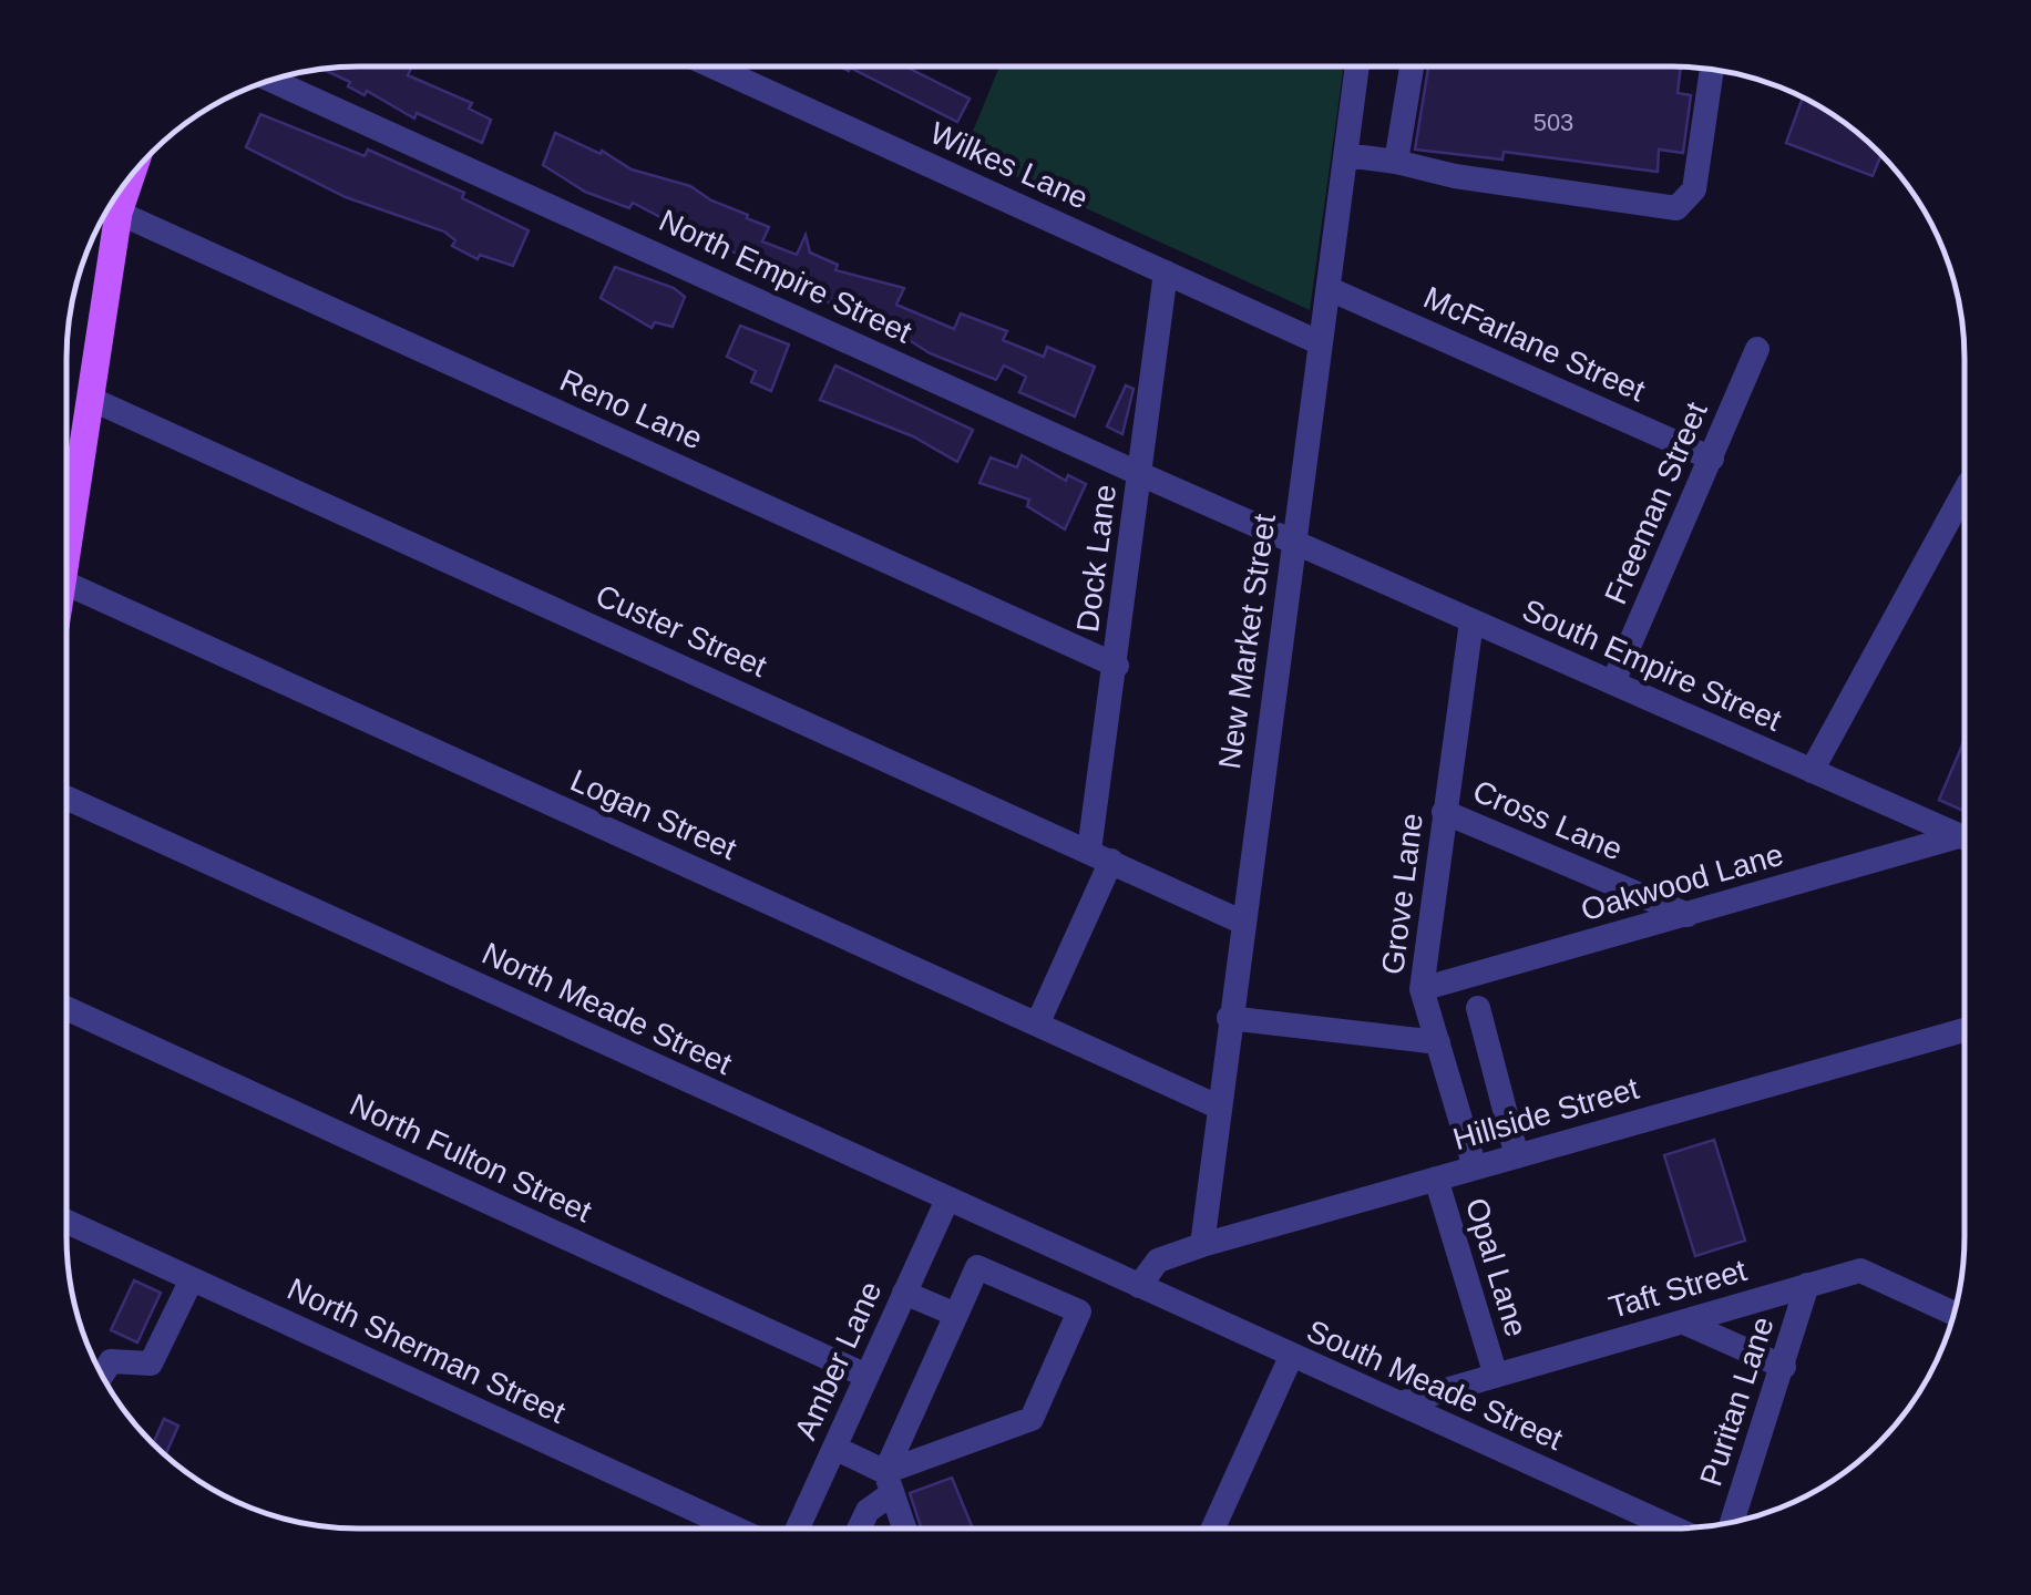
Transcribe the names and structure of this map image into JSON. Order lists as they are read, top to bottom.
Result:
{
  "streets": {
    "street": [
      "Wilkes Lane",
      "North Empire Street",
      "McFarlane Street",
      "Reno Lane",
      "Freeman Street",
      "Dock Lane",
      "Custer Street",
      "New Market Street",
      "South Empire Street",
      "Logan Street",
      "Cross Lane",
      "Oakwood Lane",
      "Grove Lane",
      "North Meade Street",
      "Hillside Street",
      "North Fulton Street",
      "Opal Lane",
      "Taft Street",
      "North Sherman Street",
      "Amber Lane",
      "South Meade Street",
      "Puritan Lane"
    ]
  },
  "crossings": [
    ["Wilkes Lane", "Dock Lane"],
    ["Wilkes Lane", "New Market Street"],
    ["North Empire Street", "Dock Lane"],
    ["North Empire Street", "New Market Street"],
    ["North Empire Street", "South Empire Street"],
    ["McFarlane Street", "Freeman Street"],
    ["McFarlane Street", "New Market Street"],
    ["Reno Lane", "Dock Lane"],
    ["Freeman Street", "South Empire Street"],
    ["Dock Lane", "Custer Street"],
    ["Dock Lane", "Logan Street"],
    ["Custer Street", "New Market Street"],
    ["New Market Street", "South Empire Street"],
    ["New Market Street", "Logan Street"],
    ["New Market Street", "Hillside Street"],
    ["South Empire Street", "Oakwood Lane"],
    ["South Empire Street", "Grove Lane"],
    ["Cross Lane", "Oakwood Lane"],
    ["Cross Lane", "Grove Lane"],
    ["Oakwood Lane", "Grove Lane"],
    ["Grove Lane", "Hillside Street"],
    ["North Meade Street", "Hillside Street"],
    ["North Meade Street", "Amber Lane"],
    ["North Meade Street", "South Meade Street"],
    ["Hillside Street", "Opal Lane"],
    ["Hillside Street", "South Meade Street"],
    ["North Fulton Street", "Amber Lane"],
    ["Opal Lane", "Taft Street"],
    ["Taft Street", "South Meade Street"],
    ["Taft Street", "Puritan Lane"]
  ],
  "house_numbers": ["503"]
}
